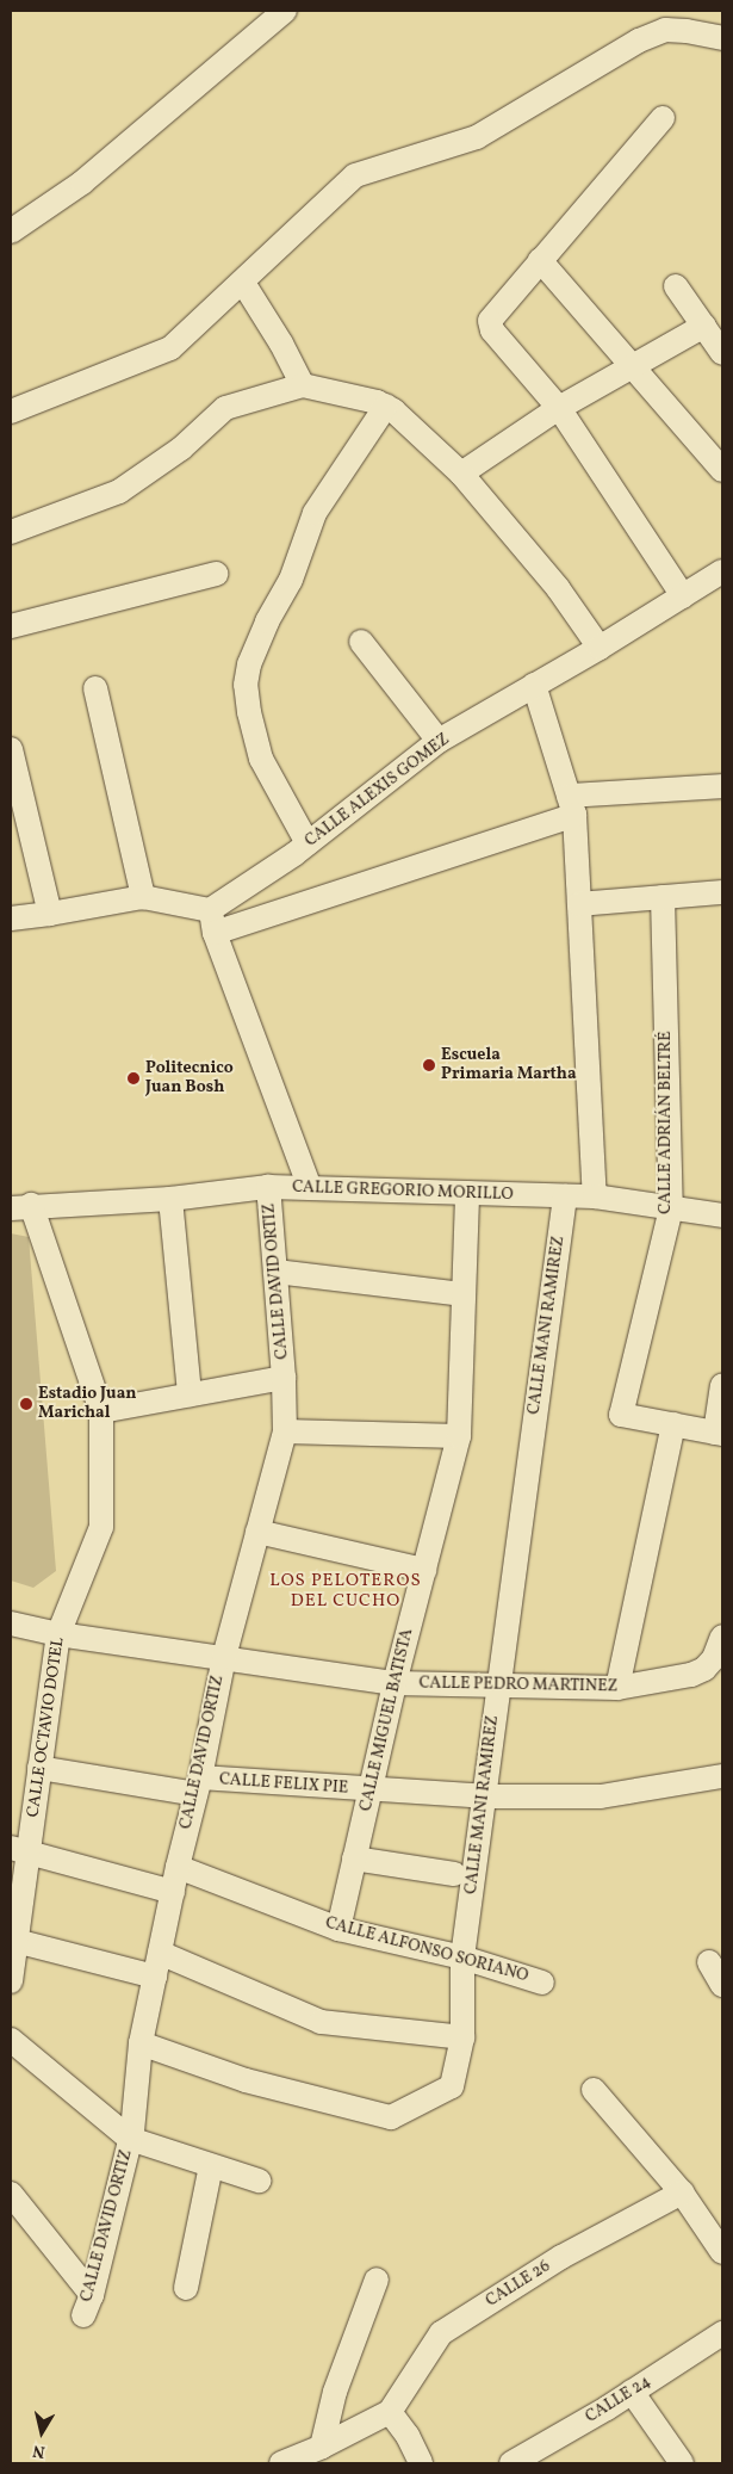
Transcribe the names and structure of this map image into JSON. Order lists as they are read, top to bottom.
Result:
{
  "streets": {
    "street": [
      "CALLE ALEXIS GOMEZ",
      "CALLE ADRIÁN BELTRÉ",
      "CALLE GREGORIO MORILLO",
      "CALLE DAVID ORTIZ",
      "CALLE MANI RAMIREZ",
      "CALLE PEDRO MARTINEZ",
      "CALLE MIGUEL BATISTA",
      "CALLE OCTAVIO DOTEL",
      "CALLE FELIX PIE",
      "CALLE ALFONSO SORIANO",
      "CALLE 26",
      "CALLE 24"
    ]
  },
  "crossings": [
    ["CALLE ADRIÁN BELTRÉ", "CALLE GREGORIO MORILLO"],
    ["CALLE GREGORIO MORILLO", "CALLE DAVID ORTIZ"],
    ["CALLE GREGORIO MORILLO", "CALLE MANI RAMIREZ"],
    ["CALLE GREGORIO MORILLO", "CALLE MIGUEL BATISTA"],
    ["CALLE GREGORIO MORILLO", "CALLE OCTAVIO DOTEL"],
    ["CALLE DAVID ORTIZ", "CALLE MANI RAMIREZ"],
    ["CALLE DAVID ORTIZ", "CALLE PEDRO MARTINEZ"],
    ["CALLE DAVID ORTIZ", "CALLE FELIX PIE"],
    ["CALLE DAVID ORTIZ", "CALLE ALFONSO SORIANO"],
    ["CALLE MANI RAMIREZ", "CALLE PEDRO MARTINEZ"],
    ["CALLE MANI RAMIREZ", "CALLE FELIX PIE"],
    ["CALLE MANI RAMIREZ", "CALLE ALFONSO SORIANO"],
    ["CALLE PEDRO MARTINEZ", "CALLE MIGUEL BATISTA"],
    ["CALLE PEDRO MARTINEZ", "CALLE OCTAVIO DOTEL"],
    ["CALLE MIGUEL BATISTA", "CALLE FELIX PIE"],
    ["CALLE MIGUEL BATISTA", "CALLE ALFONSO SORIANO"],
    ["CALLE OCTAVIO DOTEL", "CALLE FELIX PIE"]
  ],
  "districts": ["LOS PELOTEROS DEL CUCHO"],
  "places": ["Escuela Primaria Martha", "Politecnico Juan Bosh", "Estadio Juan Marichal"],
  "north": "bottom"
}
